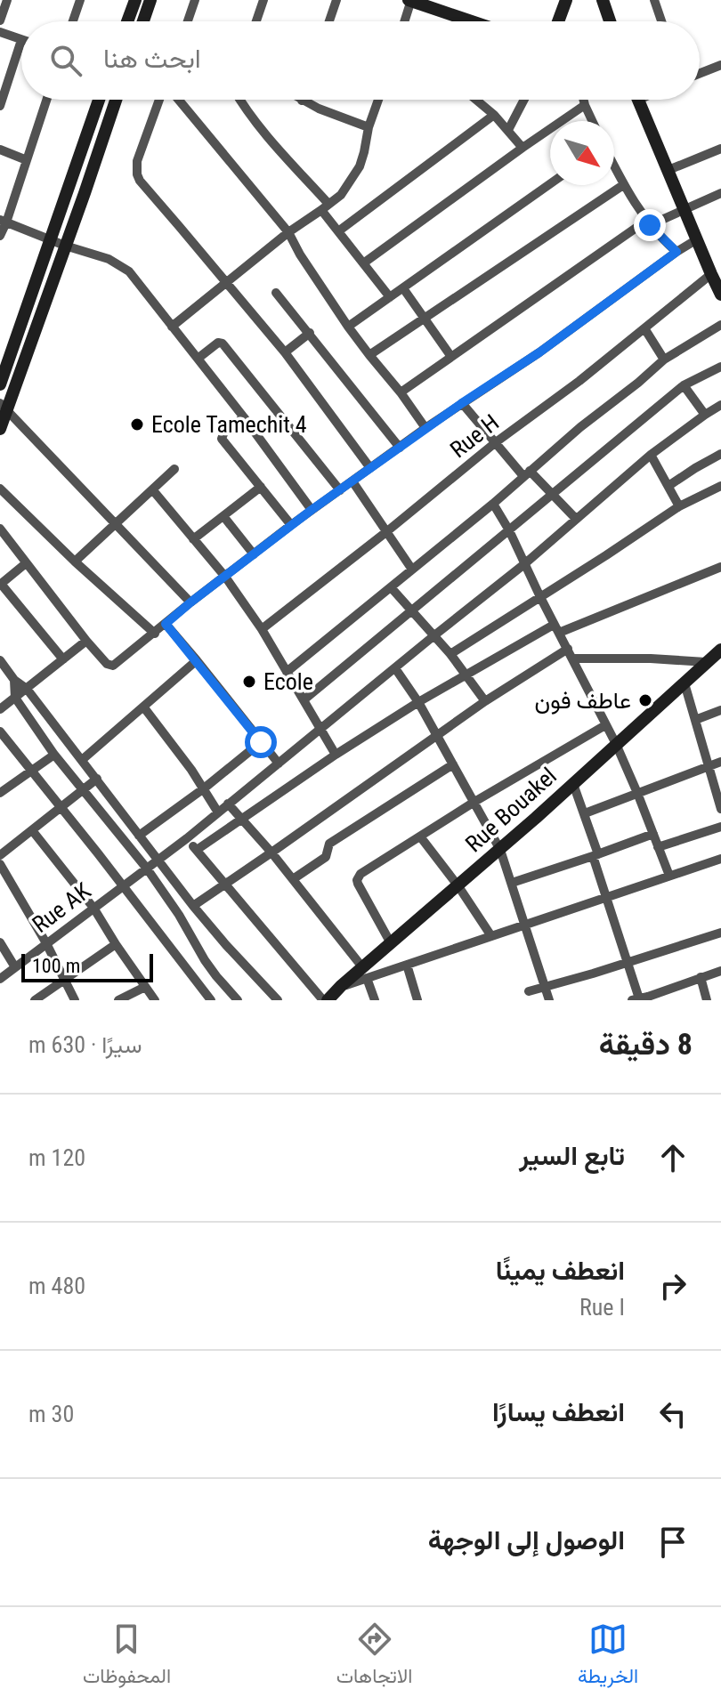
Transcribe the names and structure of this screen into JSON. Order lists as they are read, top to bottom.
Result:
{
  "streets": {
    "main road": ["Rue Bouakel"],
    "street": ["Rue H", "Rue AK"]
  },
  "places": ["Ecole Tamechit 4", "Ecole", "عاطف فون"],
  "scale_bar": "100 m",
  "north": "bottom right",
  "page": {
    "search": "ابحث هنا",
    "scale": "100 m",
    "heading": ["8 دقيقة", "سيرًا · 630 m"],
    "list": [
      ["تابع السير", "120 m"],
      ["انعطف يمينًا", "Rue I", "480 m"],
      ["انعطف يسارًا", "30 m"],
      "الوصول إلى الوجهة"
    ],
    "nav": ["الخريطة", "الاتجاهات", "المحفوظات"]
  }
}
